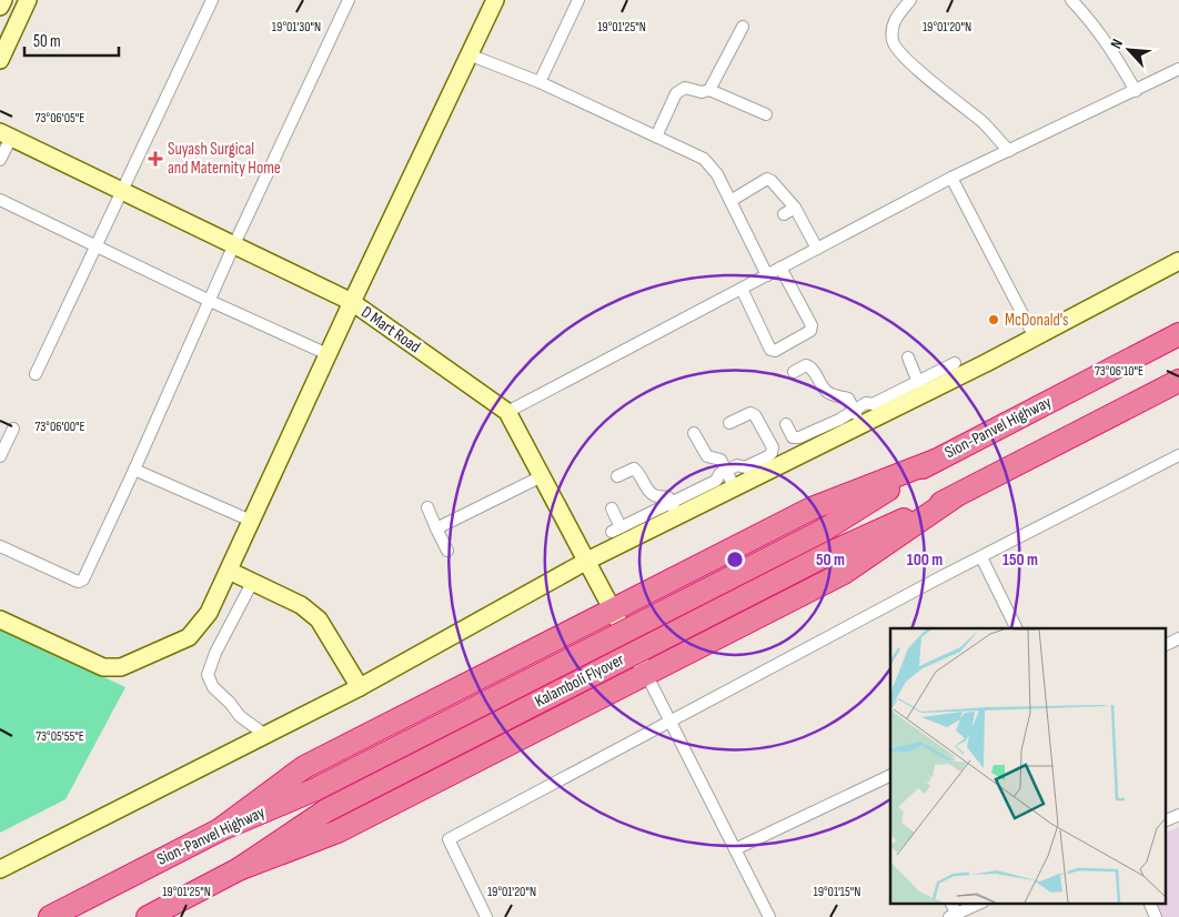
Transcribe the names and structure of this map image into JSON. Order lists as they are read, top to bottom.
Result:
{
  "streets": {
    "highway": ["Sion-Panvel Highway", "Kalamboli Flyover"],
    "street": ["D Mart Road"]
  },
  "crossings": [
    ["Sion-Panvel Highway", "Kalamboli Flyover"]
  ],
  "places": {
    "health": ["Suyash Surgical and Maternity Home"],
    "other": ["McDonald's"]
  },
  "scale_bar": "50 m",
  "north": "top left",
  "coordinates": [
    "19°01'30\"N",
    "19°01'25\"N",
    "19°01'20\"N",
    "73°06'05\"E",
    "73°06'10\"E",
    "73°06'00\"E",
    "73°05'55\"E",
    "19°01'15\"N"
  ],
  "rings": ["50 m", "100 m", "150 m"]
}
